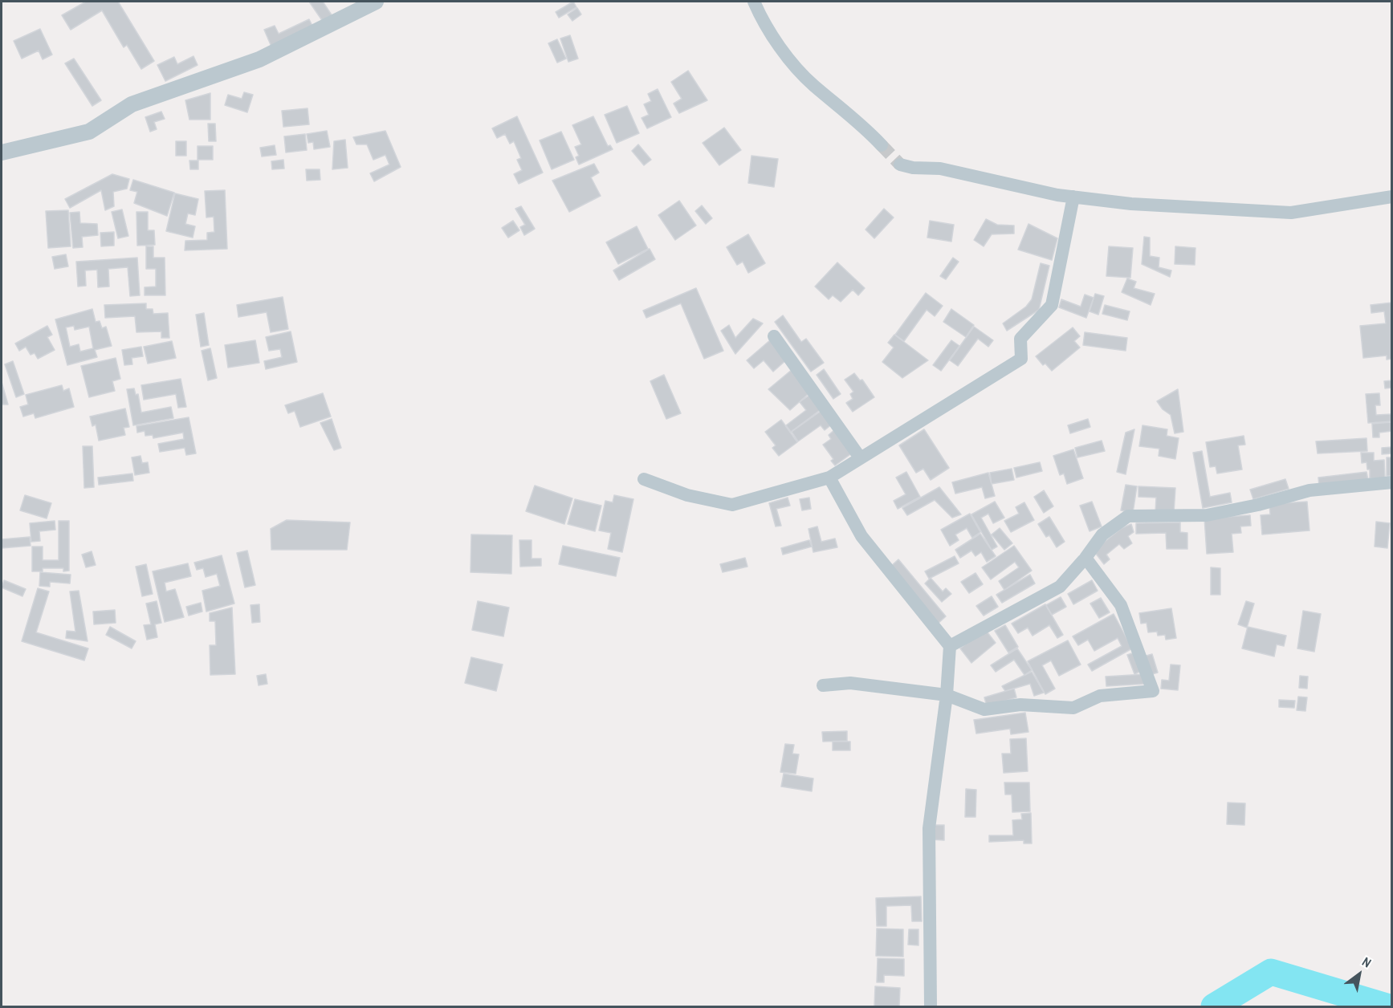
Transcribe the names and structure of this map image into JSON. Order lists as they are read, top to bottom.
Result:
{
  "north": "top right"
}
